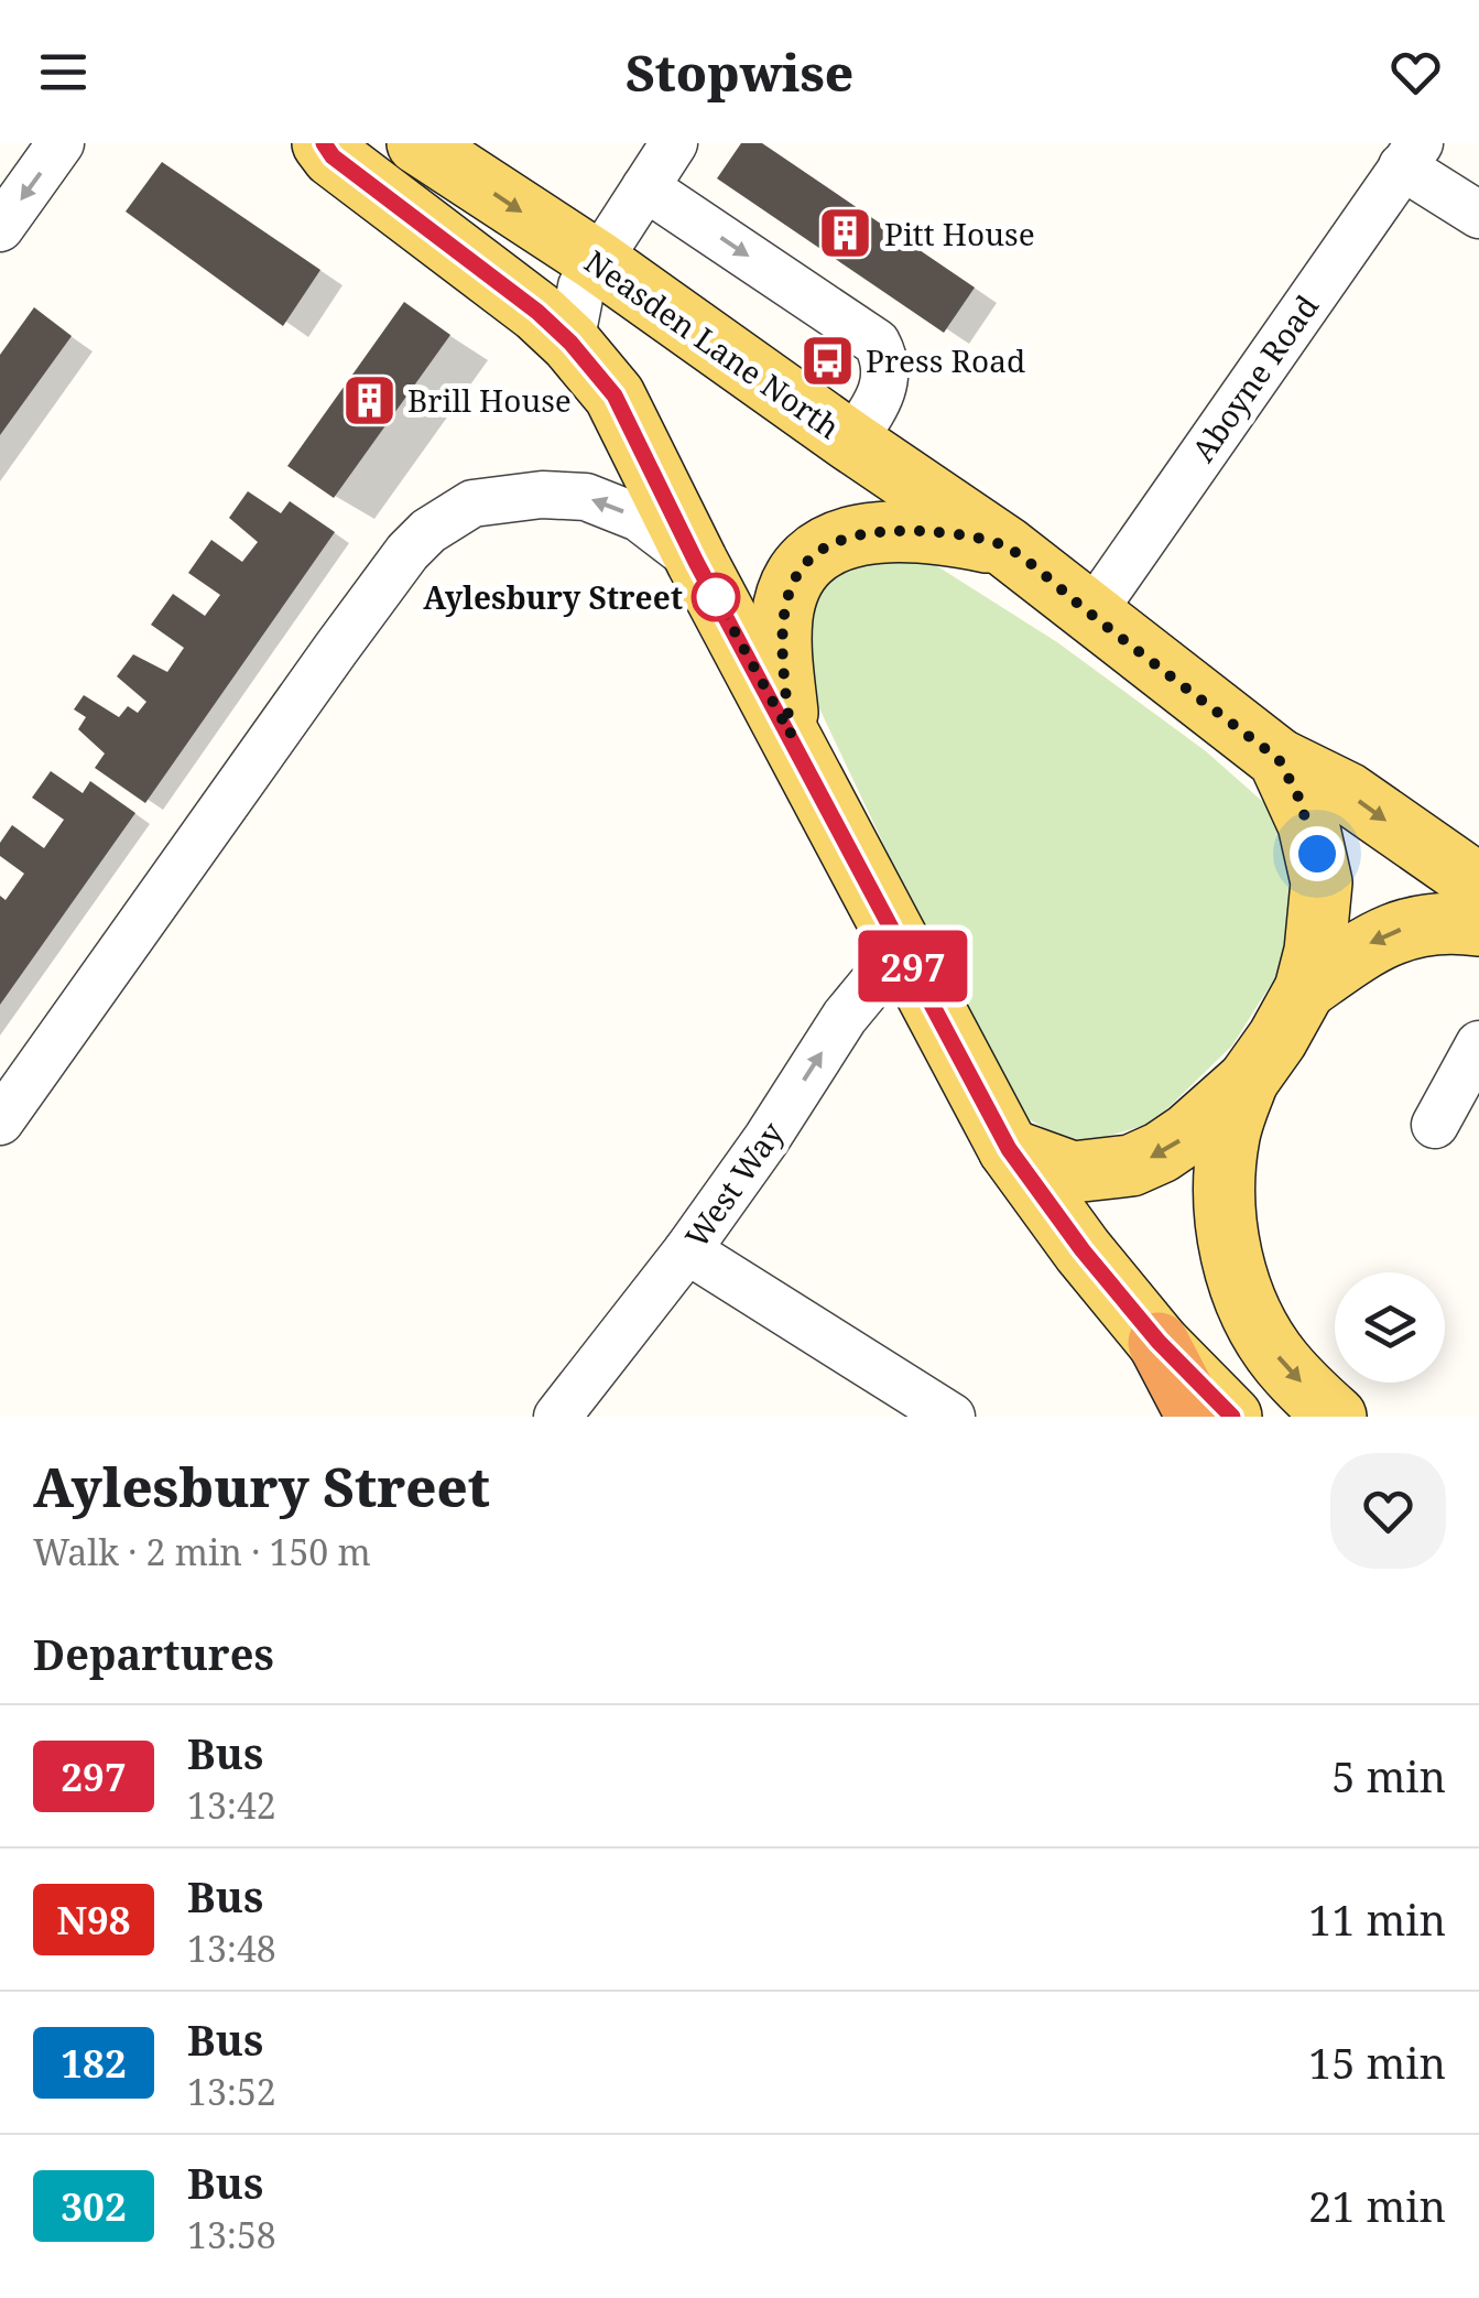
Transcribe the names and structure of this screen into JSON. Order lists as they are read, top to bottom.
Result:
{
  "streets": {
    "main road": ["Neasden Lane North"],
    "street": ["Aboyne Road", "West Way"]
  },
  "crossings": [
    ["Neasden Lane North", "Aboyne Road"]
  ],
  "one_way": ["West Way"],
  "places": {
    "building": ["Pitt House", "Brill House"],
    "bus stop": ["Press Road"],
    "other": ["Aylesbury Street"]
  },
  "lines": ["bus line 297"],
  "page": {
    "header": "Stopwise",
    "on_map": "297",
    "heading": [
      ["Aylesbury Street", "Walk · 2 min · 150 m"],
      "Departures"
    ],
    "list": [
      {
        "mark": "297",
        "name": "Bus",
        "note": "13:42",
        "value": "5 min"
      },
      {
        "mark": "N98",
        "name": "Bus",
        "note": "13:48",
        "value": "11 min"
      },
      {
        "mark": "182",
        "name": "Bus",
        "note": "13:52",
        "value": "15 min"
      },
      {
        "mark": "302",
        "name": "Bus",
        "note": "13:58",
        "value": "21 min"
      }
    ]
  }
}
